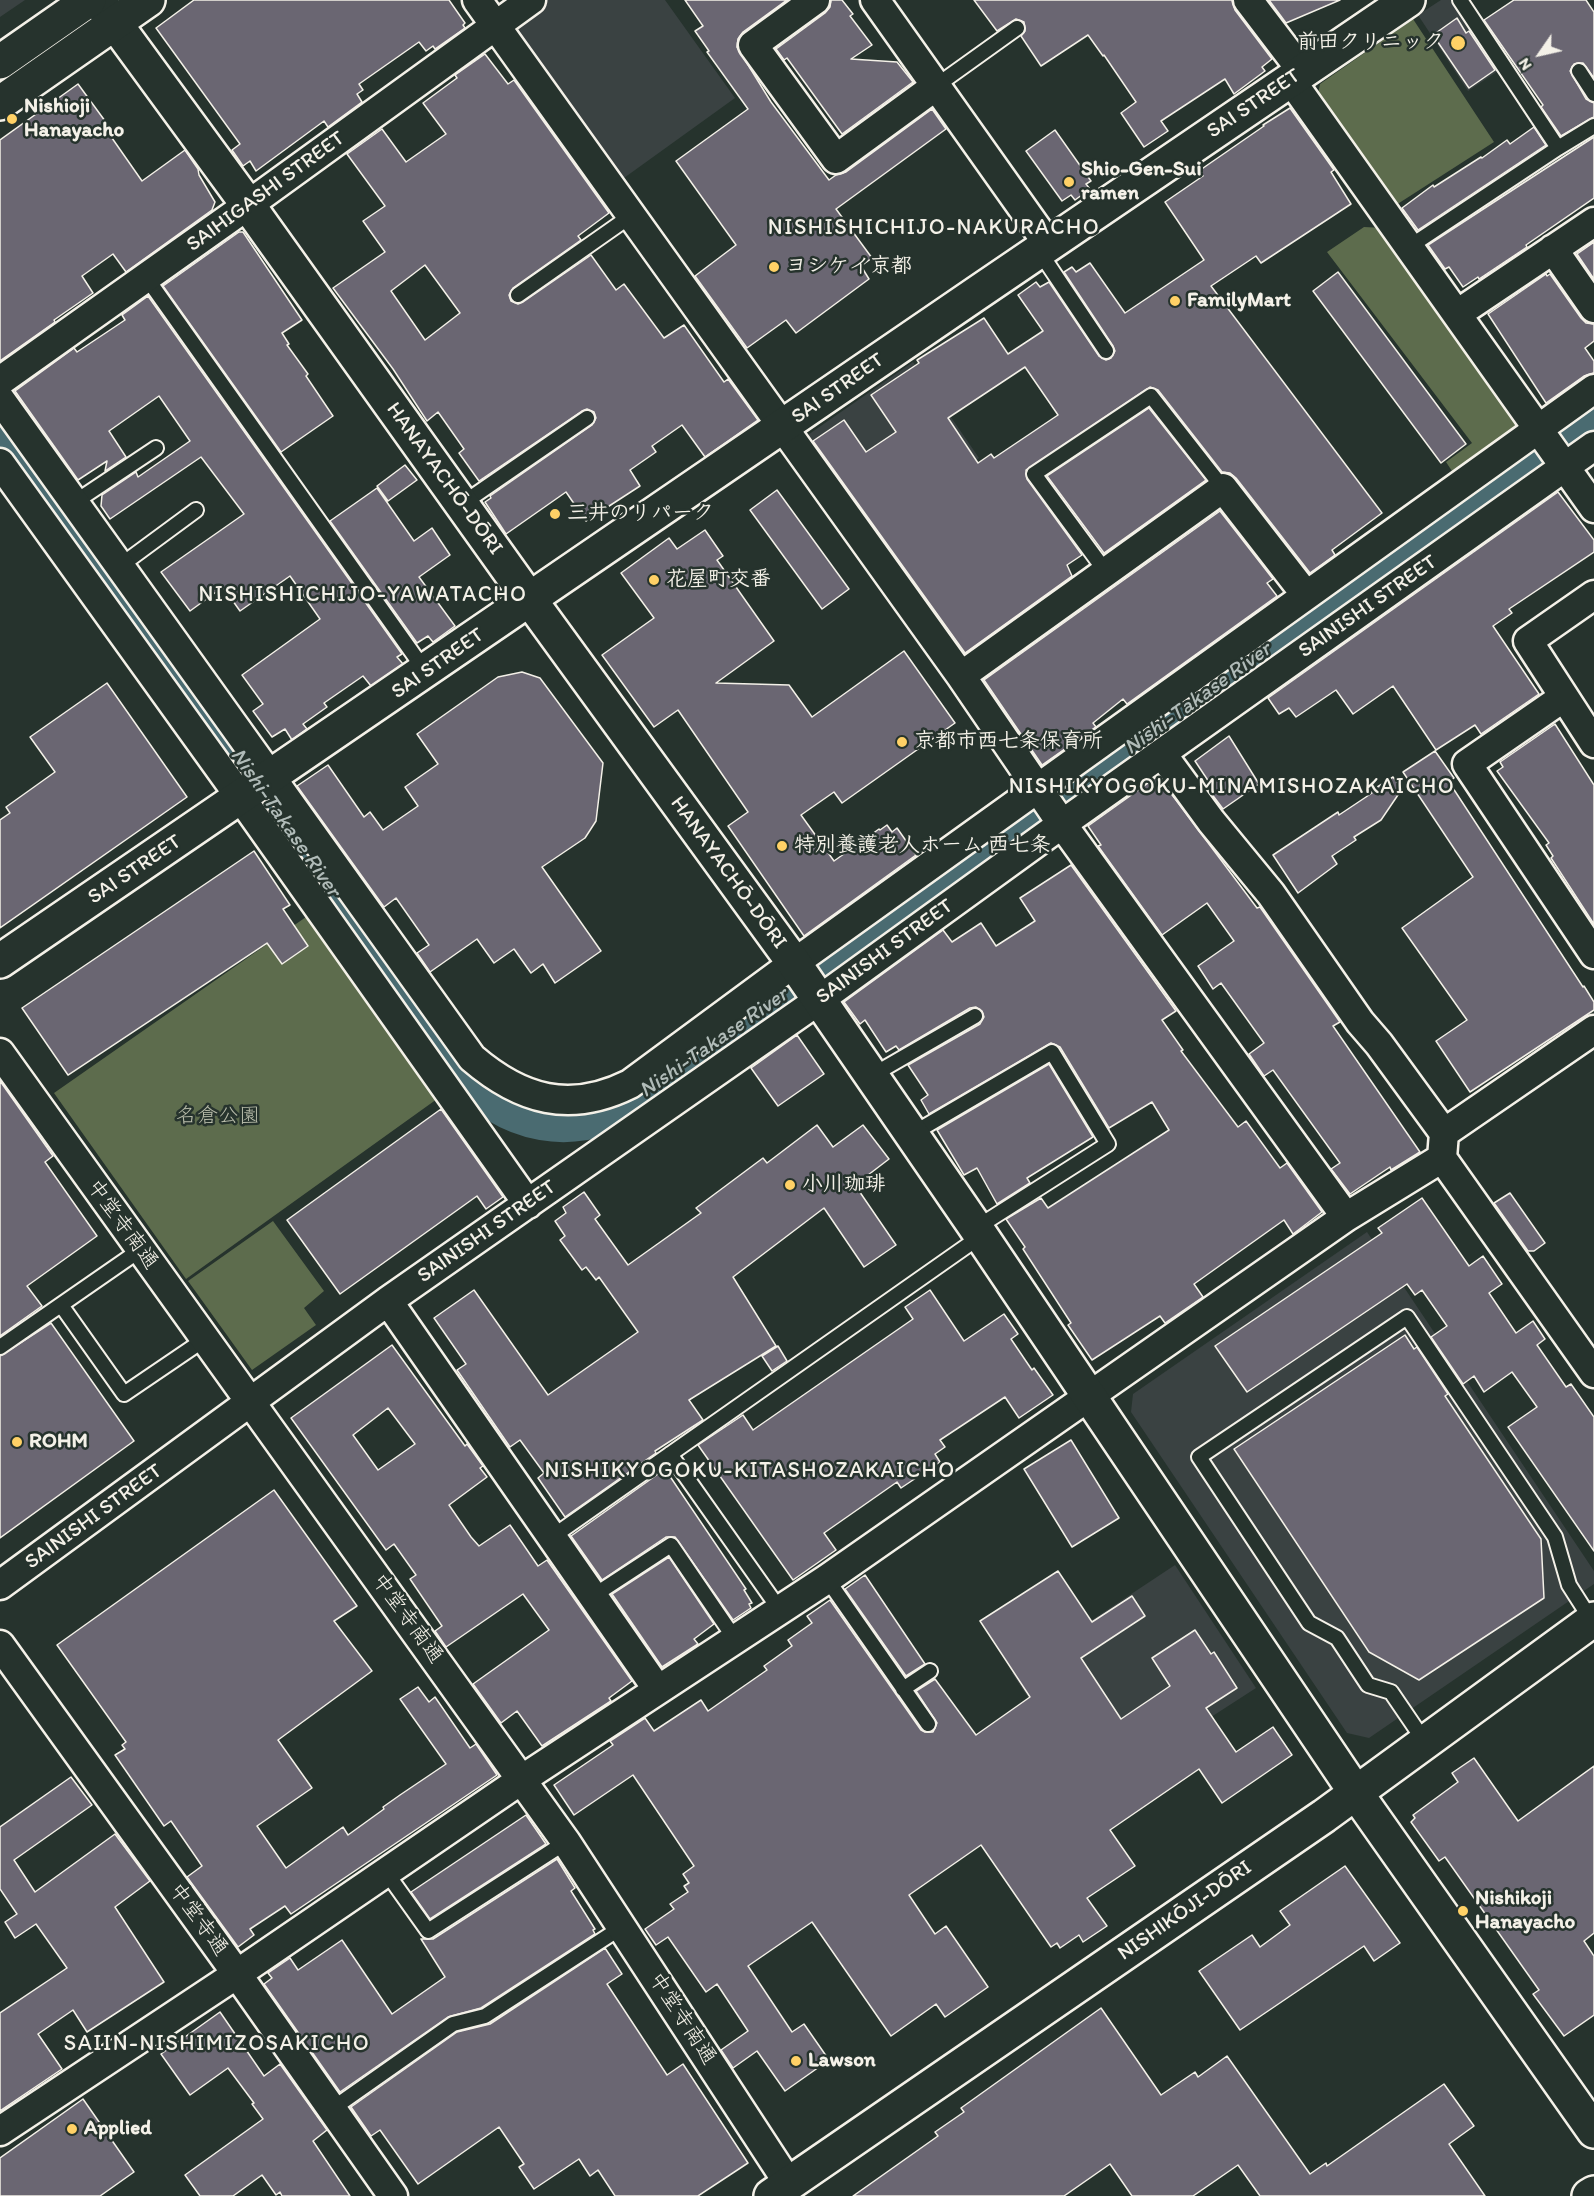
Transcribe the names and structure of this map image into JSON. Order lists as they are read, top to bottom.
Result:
{
  "streets": {
    "street": [
      "SAI STREET",
      "SAIHIGASHI STREET",
      "HANAYACHŌ-DŌRI",
      "SAINISHI STREET",
      "中堂寺南通",
      "NISHIKŌJI-DŌRI",
      "中堂寺通"
    ]
  },
  "crossings": [
    ["SAI STREET", "HANAYACHŌ-DŌRI"],
    ["SAIHIGASHI STREET", "HANAYACHŌ-DŌRI"],
    ["HANAYACHŌ-DŌRI", "SAINISHI STREET"],
    ["HANAYACHŌ-DŌRI", "NISHIKŌJI-DŌRI"],
    ["SAINISHI STREET", "中堂寺南通"],
    ["中堂寺南通", "NISHIKŌJI-DŌRI"]
  ],
  "districts": [
    "NISHISHICHIJO-NAKURACHO",
    "NISHISHICHIJO-YAWATACHO",
    "NISHIKYOGOKU-MINAMISHOZAKAICHO",
    "NISHIKYOGOKU-KITASHOZAKAICHO",
    "SAIIN-NISHIMIZOSAKICHO"
  ],
  "water": ["Nishi-Takase River"],
  "parks": ["名倉公園"],
  "places": [
    "前田クリニック",
    "Nishioji Hanayacho",
    "Shio-Gen-Sui ramen",
    "ヨシケイ京都",
    "FamilyMart",
    "三井のリパーク",
    "花屋町交番",
    "京都市西七条保育所",
    "特別養護老人ホーム 西七条",
    "小川珈琲",
    "ROHM",
    "Nishikoji Hanayacho",
    "Lawson",
    "Applied"
  ],
  "north": "bottom left"
}
